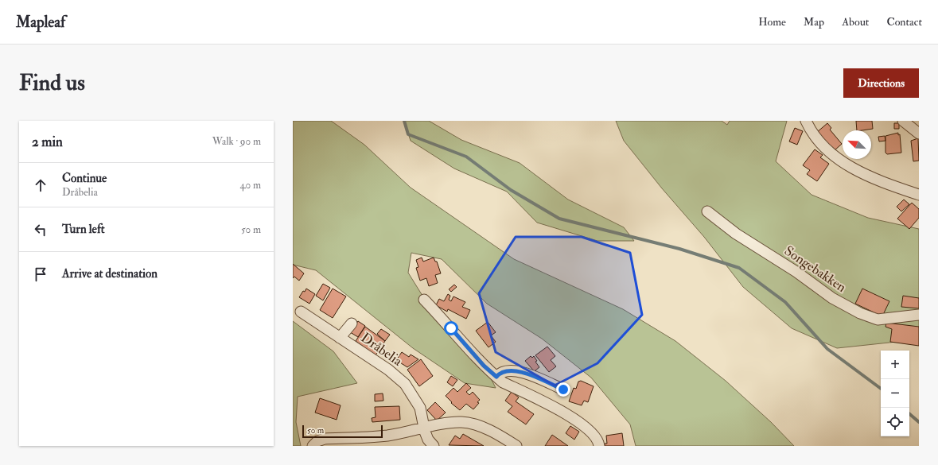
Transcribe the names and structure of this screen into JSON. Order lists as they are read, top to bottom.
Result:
{
  "streets": {
    "street": ["Songebakken", "Dråbelia"]
  },
  "scale_bar": "50 m",
  "north": "top left",
  "page": {
    "header": "Mapleaf",
    "nav": [
      "Home",
      "Map",
      "About",
      "Contact"
    ],
    "buttons": "Directions",
    "title": "Find us",
    "heading": ["2 min", "Walk · 90 m"],
    "list": [
      ["Continue", "Dråbelia", "40 m"],
      ["Turn left", "50 m"],
      "Arrive at destination"
    ],
    "map_buttons": ["+", "−"],
    "scale": "50 m"
  }
}
